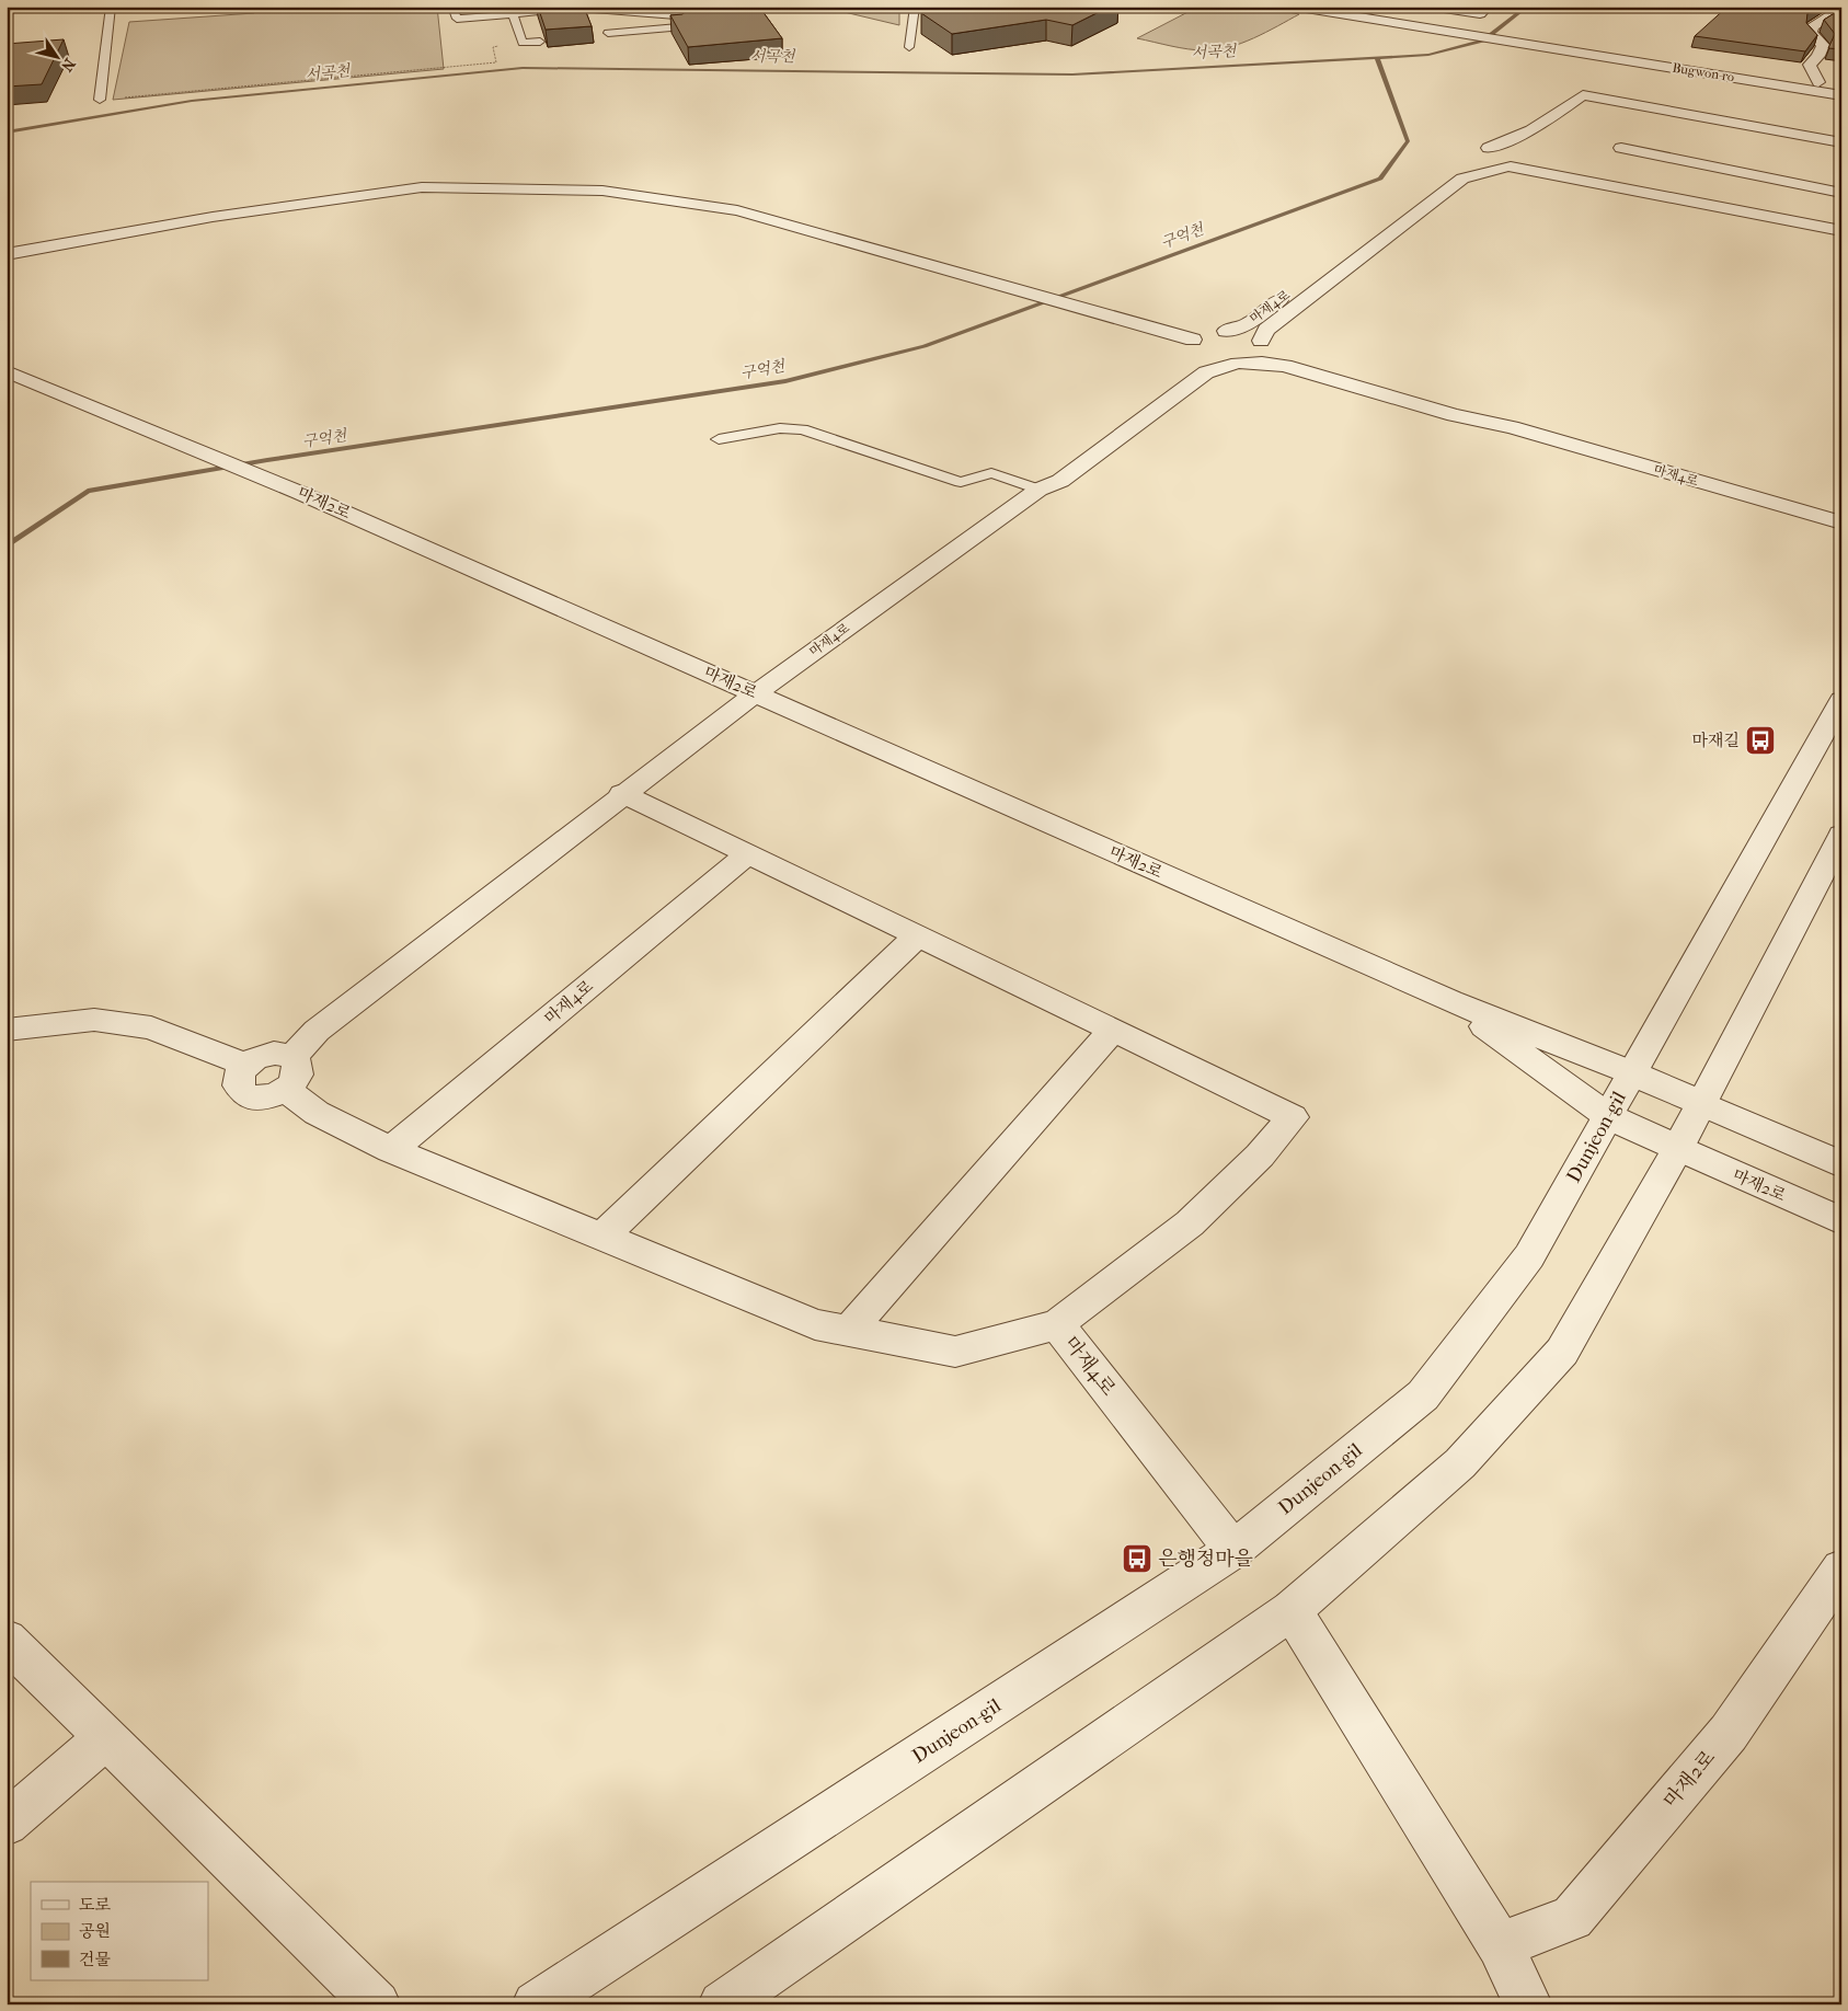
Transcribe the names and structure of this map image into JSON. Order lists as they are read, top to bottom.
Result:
{
  "streets": {
    "street": [
      "Bugwon-ro",
      "마재4로",
      "마재2로",
      "Dunjeon-gil"
    ]
  },
  "crossings": [
    ["마재4로", "마재2로"],
    ["마재4로", "Dunjeon-gil"],
    ["마재2로", "Dunjeon-gil"]
  ],
  "water": ["서곡천", "구억천"],
  "places": {
    "bus stop": ["마재길", "은행정마을"]
  },
  "legend": ["도로", "공원", "건물"],
  "north": "bottom right"
}
